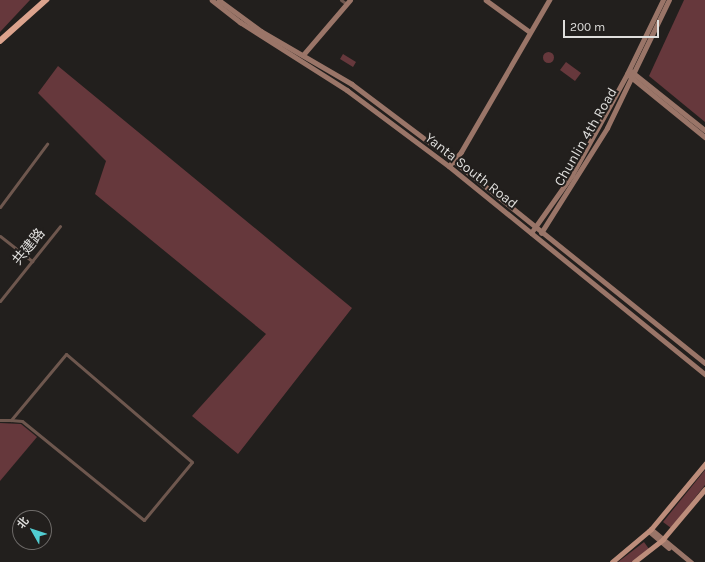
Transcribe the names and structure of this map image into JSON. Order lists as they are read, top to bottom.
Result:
{
  "streets": {
    "main road": ["Chunlin 4th Road", "Yanta South Road"],
    "street": ["共建路"]
  },
  "crossings": [
    ["Chunlin 4th Road", "Yanta South Road"]
  ],
  "scale_bar": "200 m",
  "north": "top left"
}
